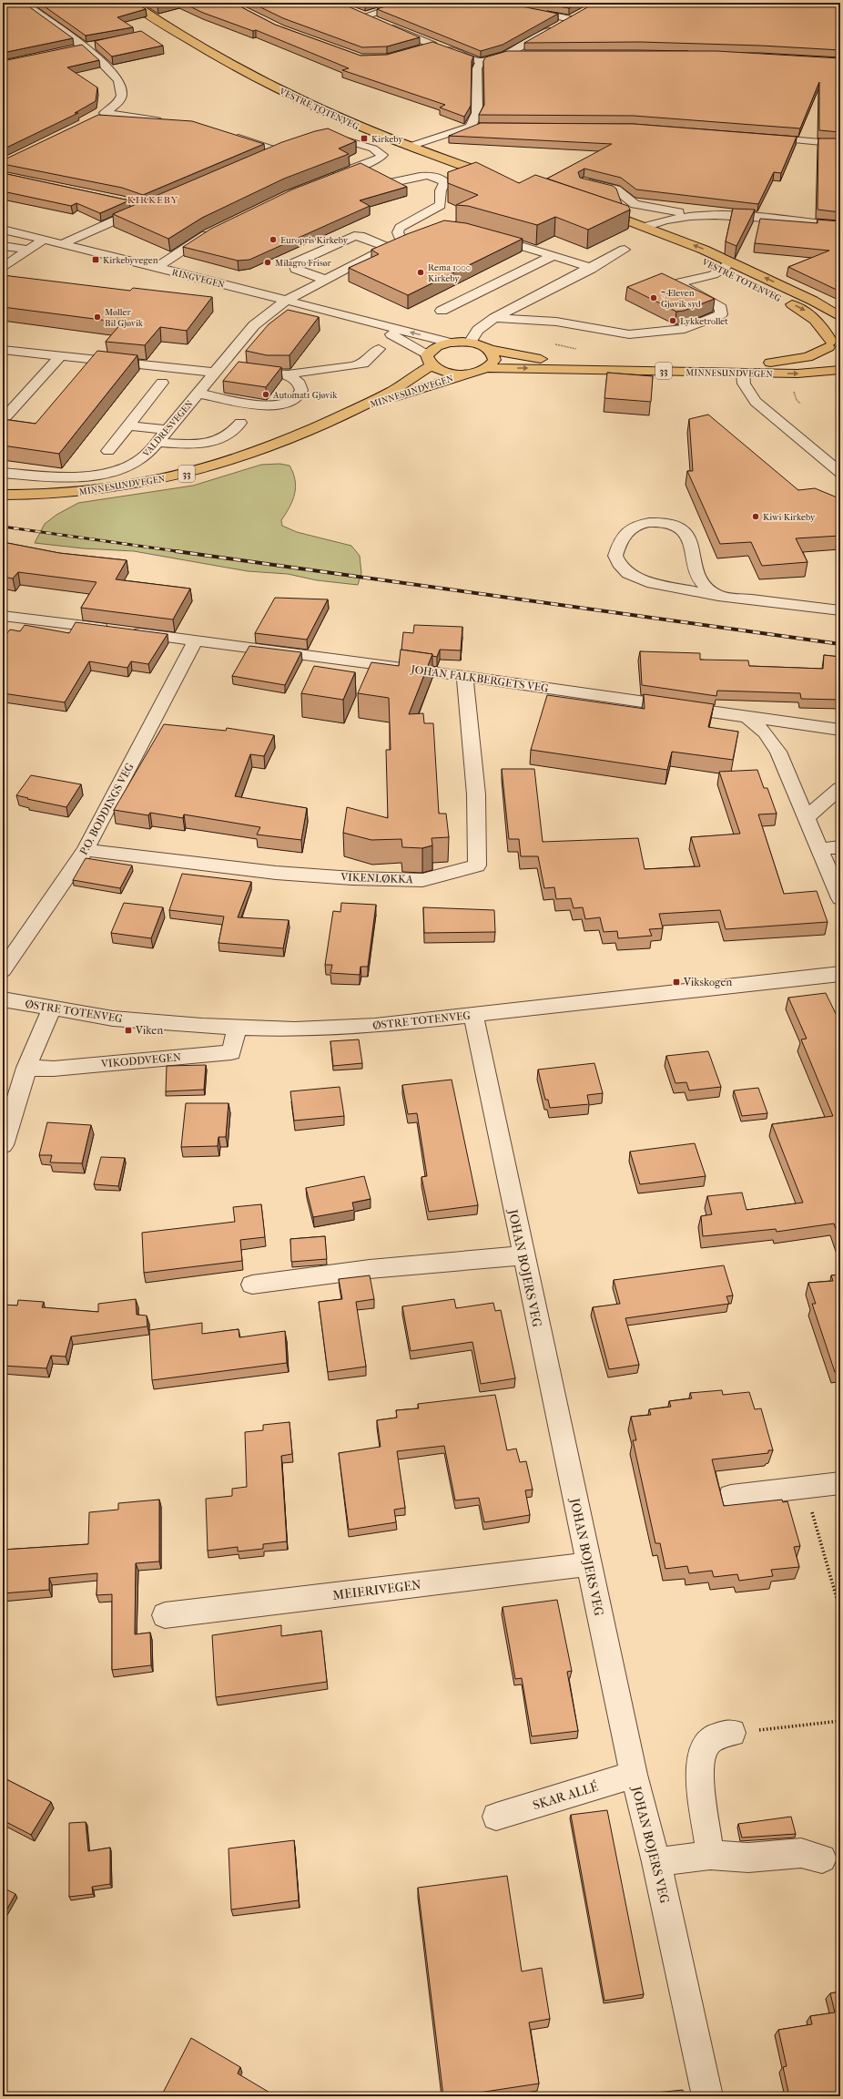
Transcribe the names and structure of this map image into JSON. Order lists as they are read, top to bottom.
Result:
{
  "streets": {
    "main road": ["VESTRE TOTENVEG", "33", "MINNESUNDVEGEN"],
    "street": [
      "RINGVEGEN",
      "VALDRESVEGEN",
      "JOHAN FALKBERGETS VEG",
      "P.O. BODDINGS VEG",
      "VIKENLØKKA",
      "ØSTRE TOTENVEG",
      "VIKODDVEGEN",
      "JOHAN BOJERS VEG",
      "MEIERIVEGEN",
      "SKAR ALLÉ"
    ]
  },
  "crossings": [
    ["VESTRE TOTENVEG", "MINNESUNDVEGEN"],
    ["RINGVEGEN", "MINNESUNDVEGEN"],
    ["RINGVEGEN", "VALDRESVEGEN"],
    ["JOHAN FALKBERGETS VEG", "P.O. BODDINGS VEG"],
    ["JOHAN FALKBERGETS VEG", "VIKENLØKKA"],
    ["P.O. BODDINGS VEG", "VIKENLØKKA"],
    ["ØSTRE TOTENVEG", "VIKODDVEGEN"],
    ["ØSTRE TOTENVEG", "JOHAN BOJERS VEG"],
    ["JOHAN BOJERS VEG", "MEIERIVEGEN"],
    ["JOHAN BOJERS VEG", "SKAR ALLÉ"]
  ],
  "districts": ["KIRKEBY"],
  "places": {
    "transit": [
      "Kirkeby",
      "Kirkebyvegen",
      "Vikskogen",
      "Viken"
    ],
    "other": [
      "Europris Kirkeby",
      "Milagro Frisør",
      "Rema 1000 Kirkeby",
      "7-Eleven Gjøvik syd",
      "Møller Bil Gjøvik",
      "Lykketrollet",
      "Automat1 Gjøvik",
      "Kiwi Kirkeby"
    ]
  }
}
